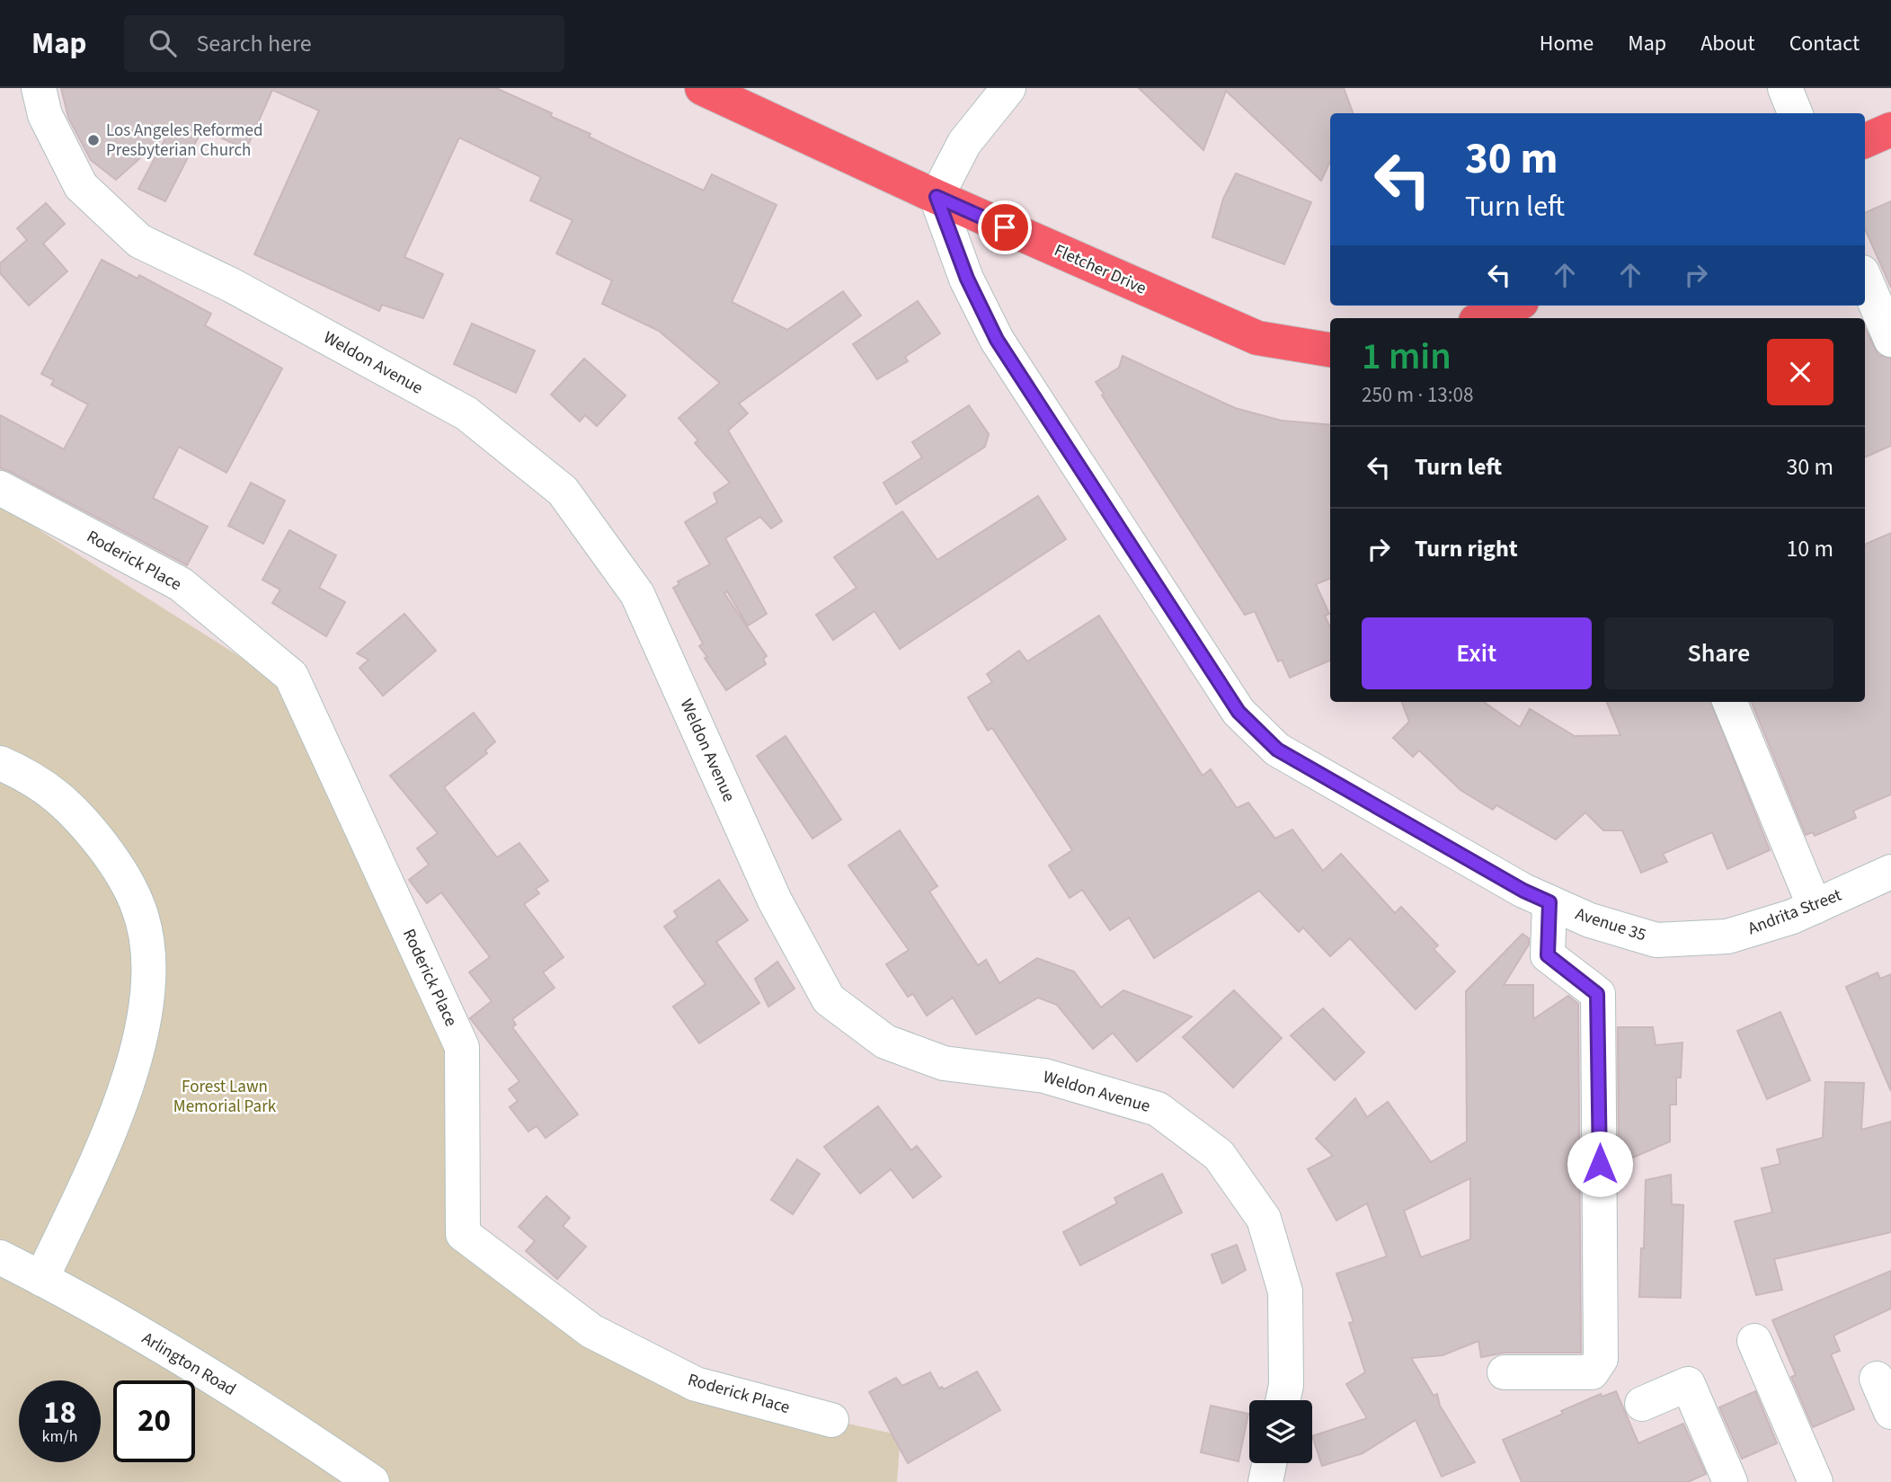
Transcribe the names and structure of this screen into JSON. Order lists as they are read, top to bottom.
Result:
{
  "streets": {
    "main road": ["Fletcher Drive"],
    "street": [
      "Weldon Avenue",
      "Roderick Place",
      "Andrita Street",
      "Avenue 35",
      "Arlington Road"
    ]
  },
  "crossings": [
    ["Fletcher Drive", "Avenue 35"],
    ["Andrita Street", "Avenue 35"]
  ],
  "parks": ["Forest Lawn Memorial Park"],
  "places": ["Los Angeles Reformed Presbyterian Church"],
  "page": {
    "header": "Map",
    "search": "Search here",
    "nav": [
      "Home",
      "Map",
      "About",
      "Contact"
    ],
    "turn": ["30 m", "Turn left"],
    "heading": ["1 min", "250 m · 13:08"],
    "list": [
      {
        "name": "Turn left",
        "value": "30 m"
      },
      {
        "name": "Turn right",
        "value": "10 m"
      }
    ],
    "buttons": ["Exit", "Share"],
    "speed": "18 km/h",
    "limit": "20"
  }
}
